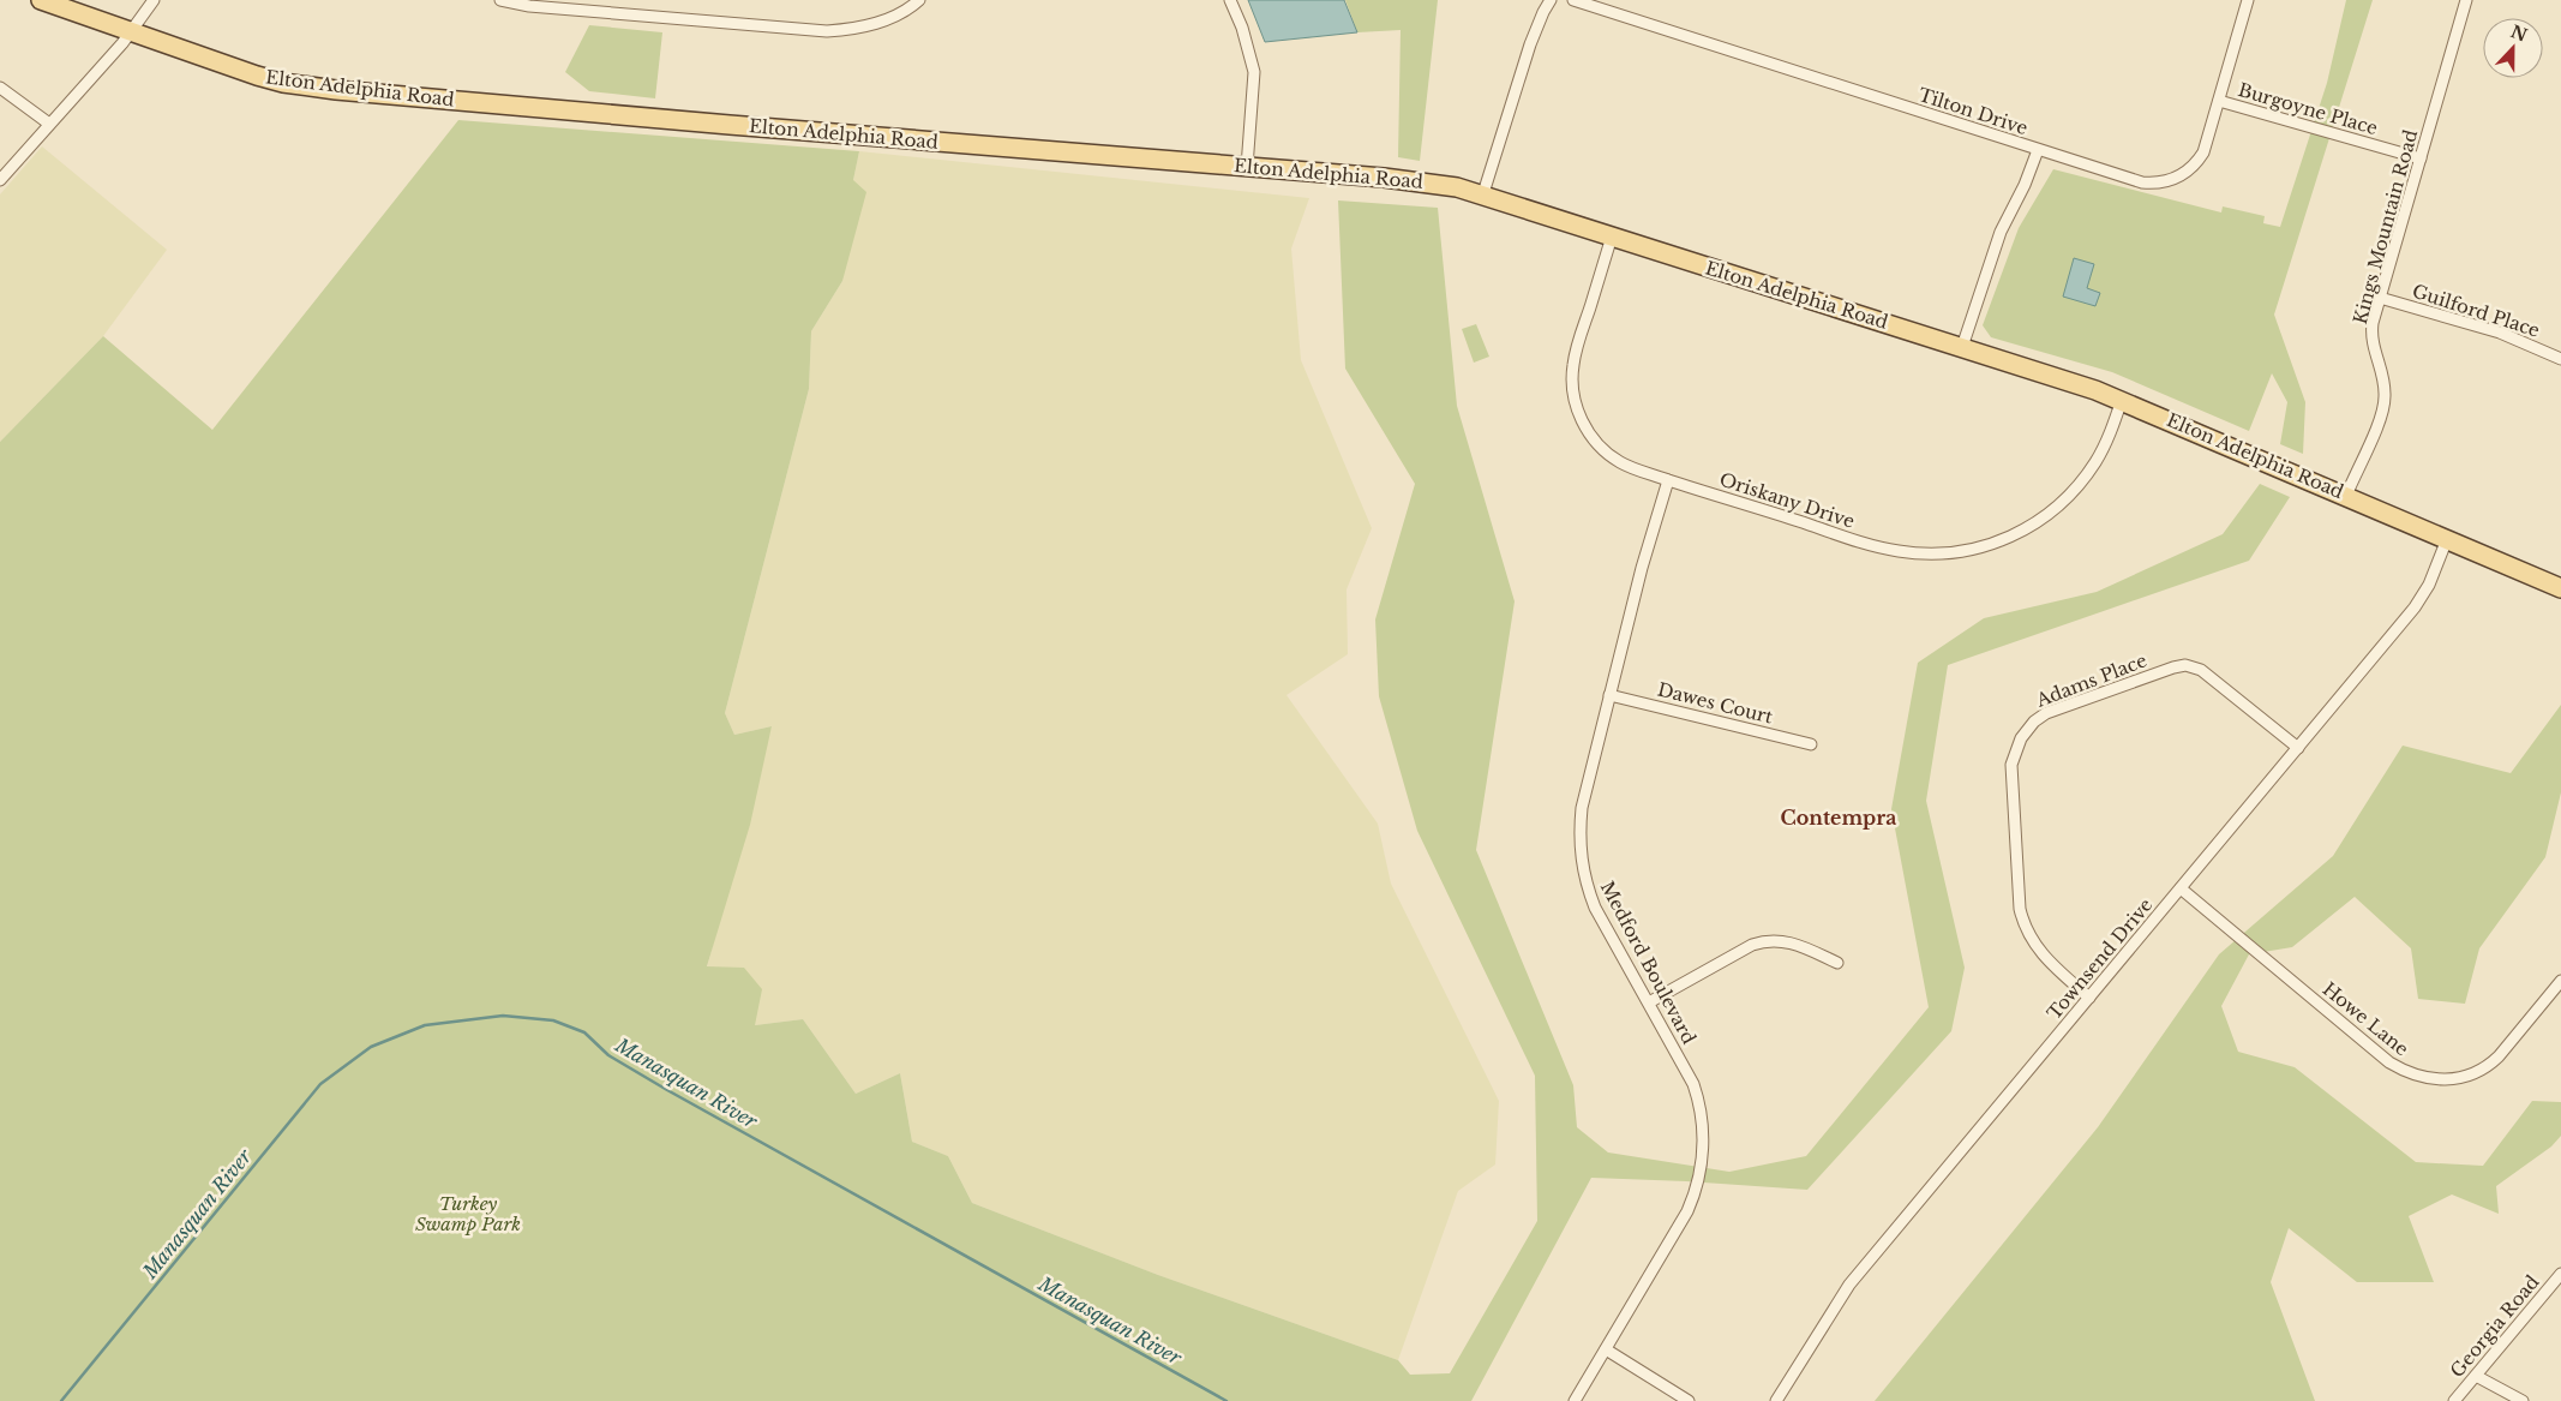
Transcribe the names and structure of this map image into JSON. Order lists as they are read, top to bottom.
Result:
{
  "streets": {
    "main road": ["Elton Adelphia Road"],
    "street": [
      "Burgoyne Place",
      "Tilton Drive",
      "Kings Mountain Road",
      "Guilford Place",
      "Oriskany Drive",
      "Adams Place",
      "Dawes Court",
      "Townsend Drive",
      "Medford Boulevard",
      "Howe Lane",
      "Georgia Road"
    ]
  },
  "crossings": [
    ["Elton Adelphia Road", "Kings Mountain Road"],
    ["Elton Adelphia Road", "Oriskany Drive"],
    ["Elton Adelphia Road", "Townsend Drive"],
    ["Burgoyne Place", "Tilton Drive"],
    ["Burgoyne Place", "Kings Mountain Road"],
    ["Kings Mountain Road", "Guilford Place"],
    ["Oriskany Drive", "Medford Boulevard"],
    ["Adams Place", "Townsend Drive"],
    ["Dawes Court", "Medford Boulevard"],
    ["Townsend Drive", "Howe Lane"]
  ],
  "districts": ["Contempra"],
  "water": ["Manasquan River"],
  "parks": ["Turkey Swamp Park"],
  "north": "top"
}
